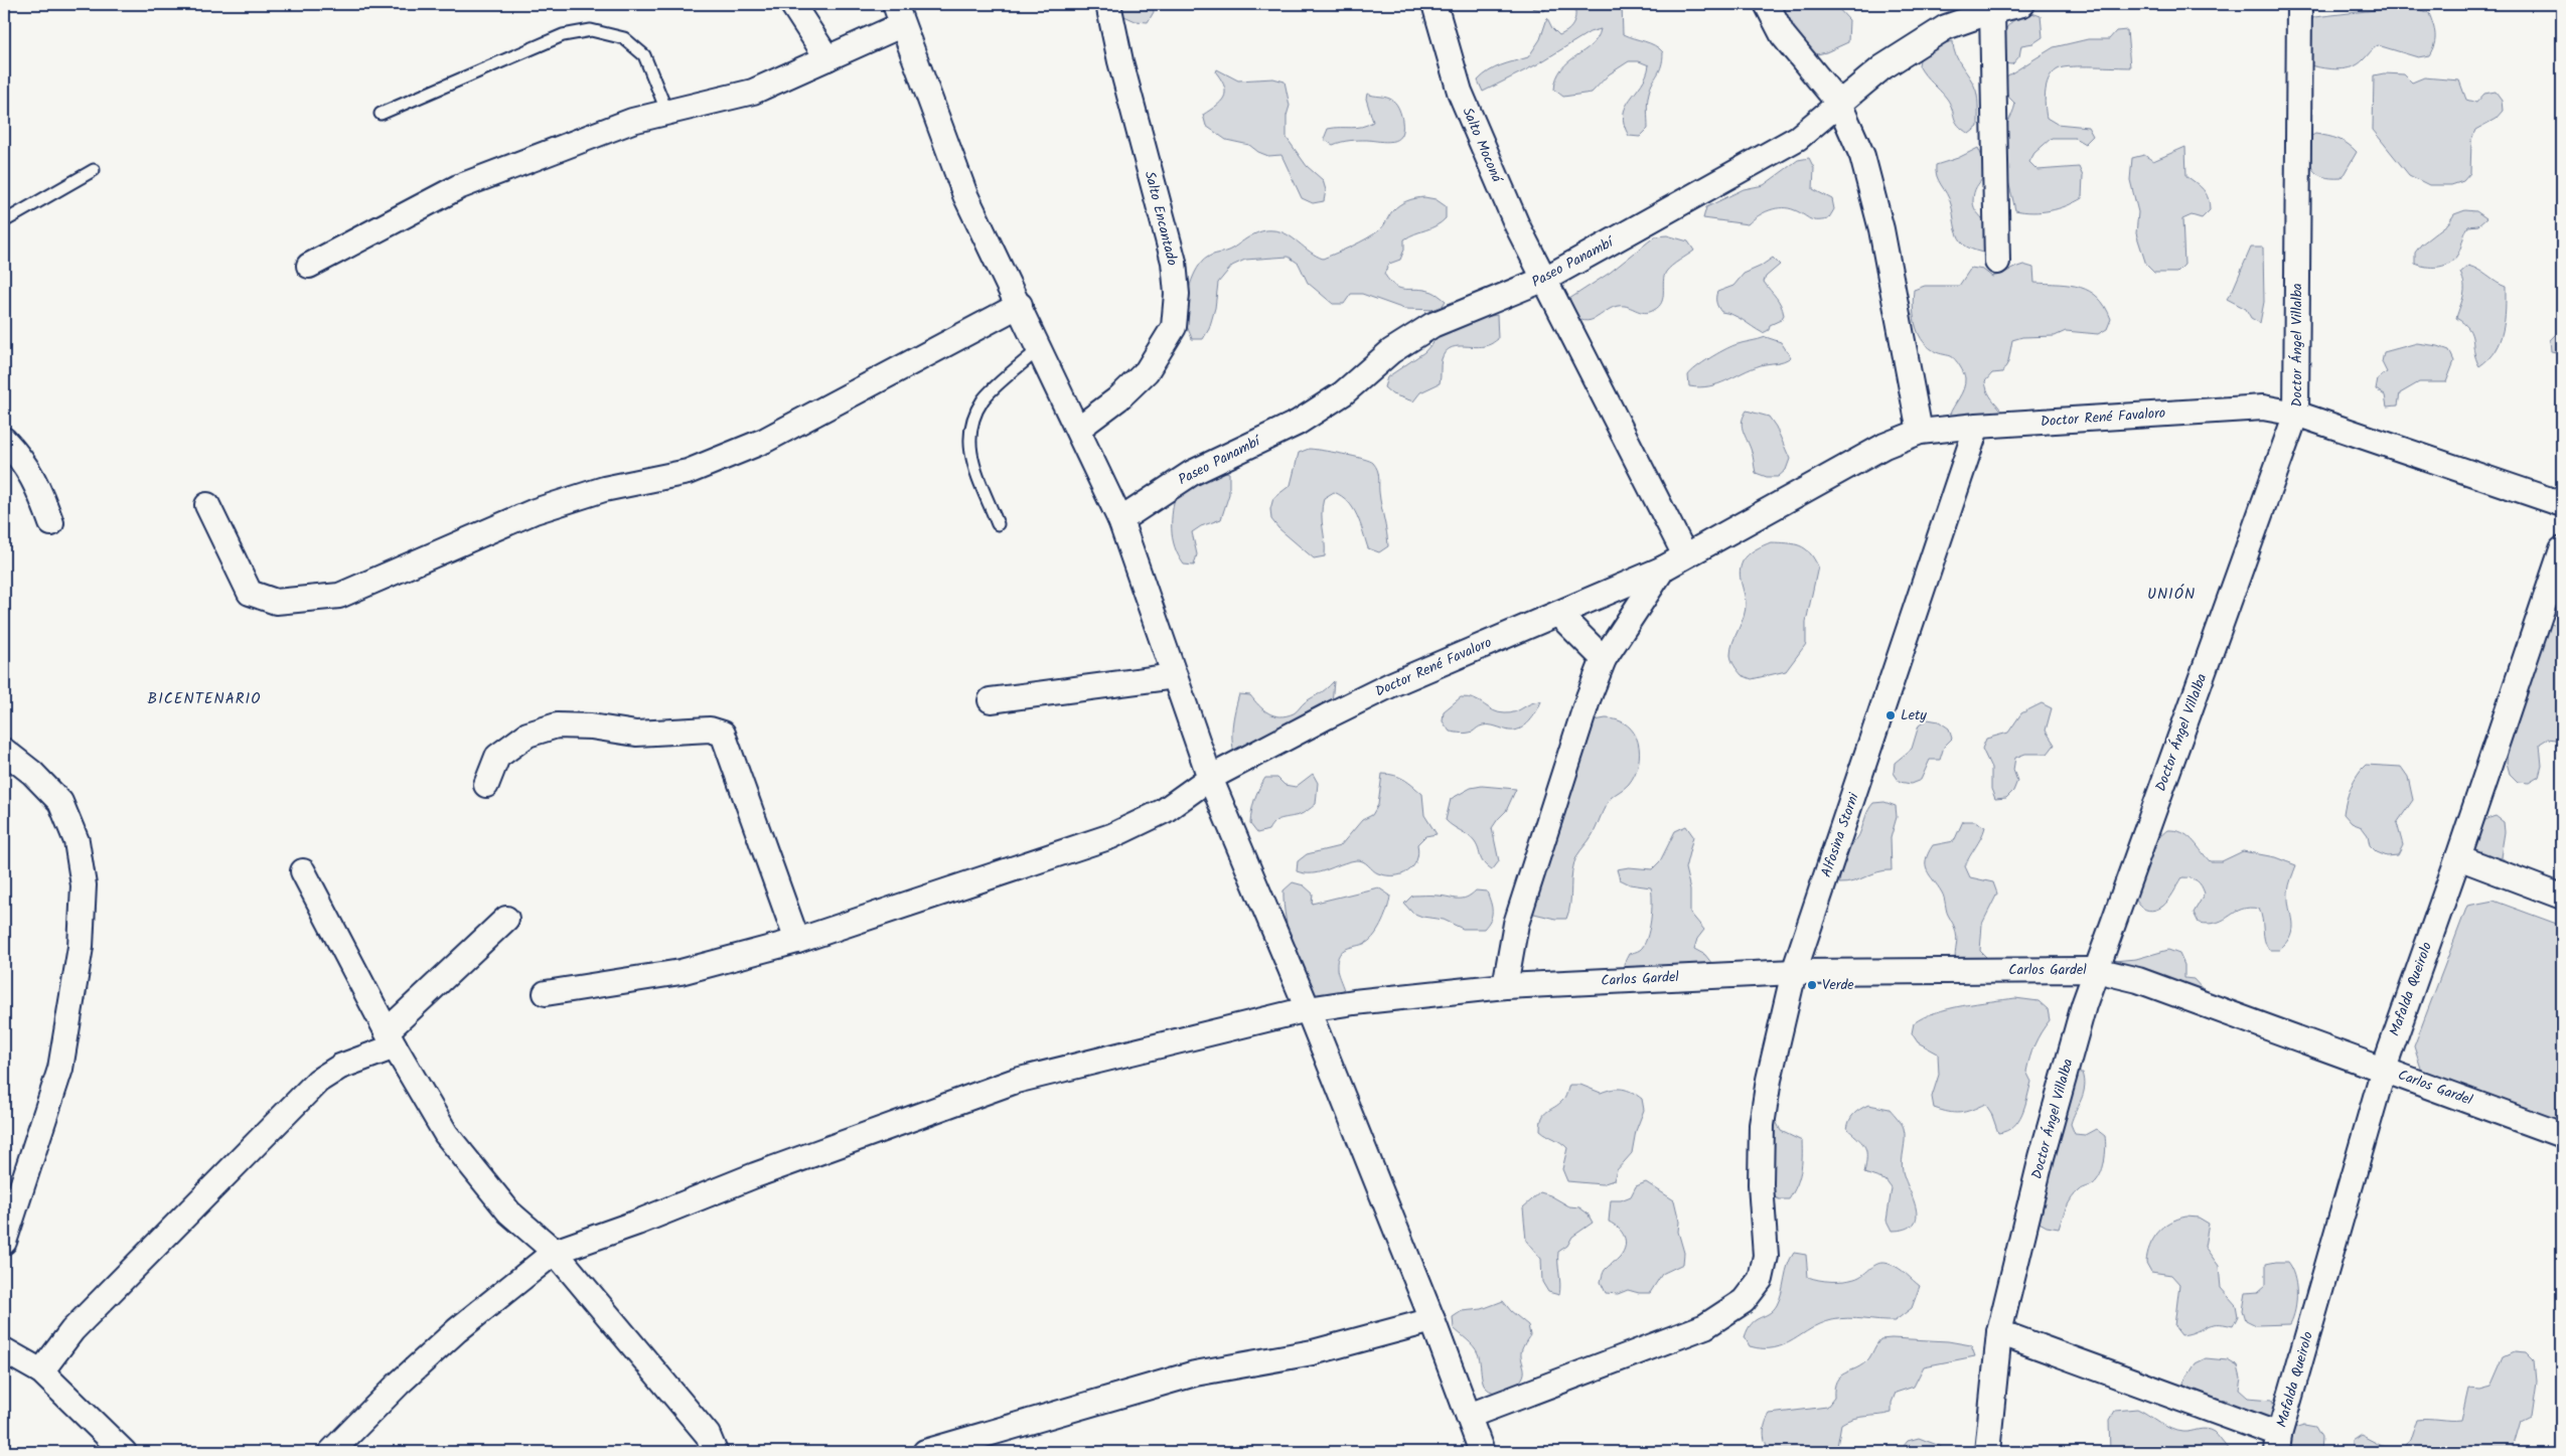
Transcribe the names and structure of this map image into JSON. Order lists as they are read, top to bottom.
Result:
{
  "streets": {
    "street": [
      "Salto Moconá",
      "Salto Encantado",
      "Paseo Panambí",
      "Doctor Ángel Villalba",
      "Doctor René Favaloro",
      "Alfosina Storni",
      "Carlos Gardel",
      "Mafalda Queirolo"
    ]
  },
  "crossings": [
    ["Salto Moconá", "Paseo Panambí"],
    ["Salto Moconá", "Doctor René Favaloro"],
    ["Doctor Ángel Villalba", "Doctor René Favaloro"],
    ["Doctor Ángel Villalba", "Carlos Gardel"],
    ["Doctor René Favaloro", "Alfosina Storni"],
    ["Doctor René Favaloro", "Carlos Gardel"],
    ["Alfosina Storni", "Carlos Gardel"],
    ["Carlos Gardel", "Mafalda Queirolo"]
  ],
  "districts": ["UNIÓN", "BICENTENARIO"],
  "places": ["Lety", "Verde"]
}
